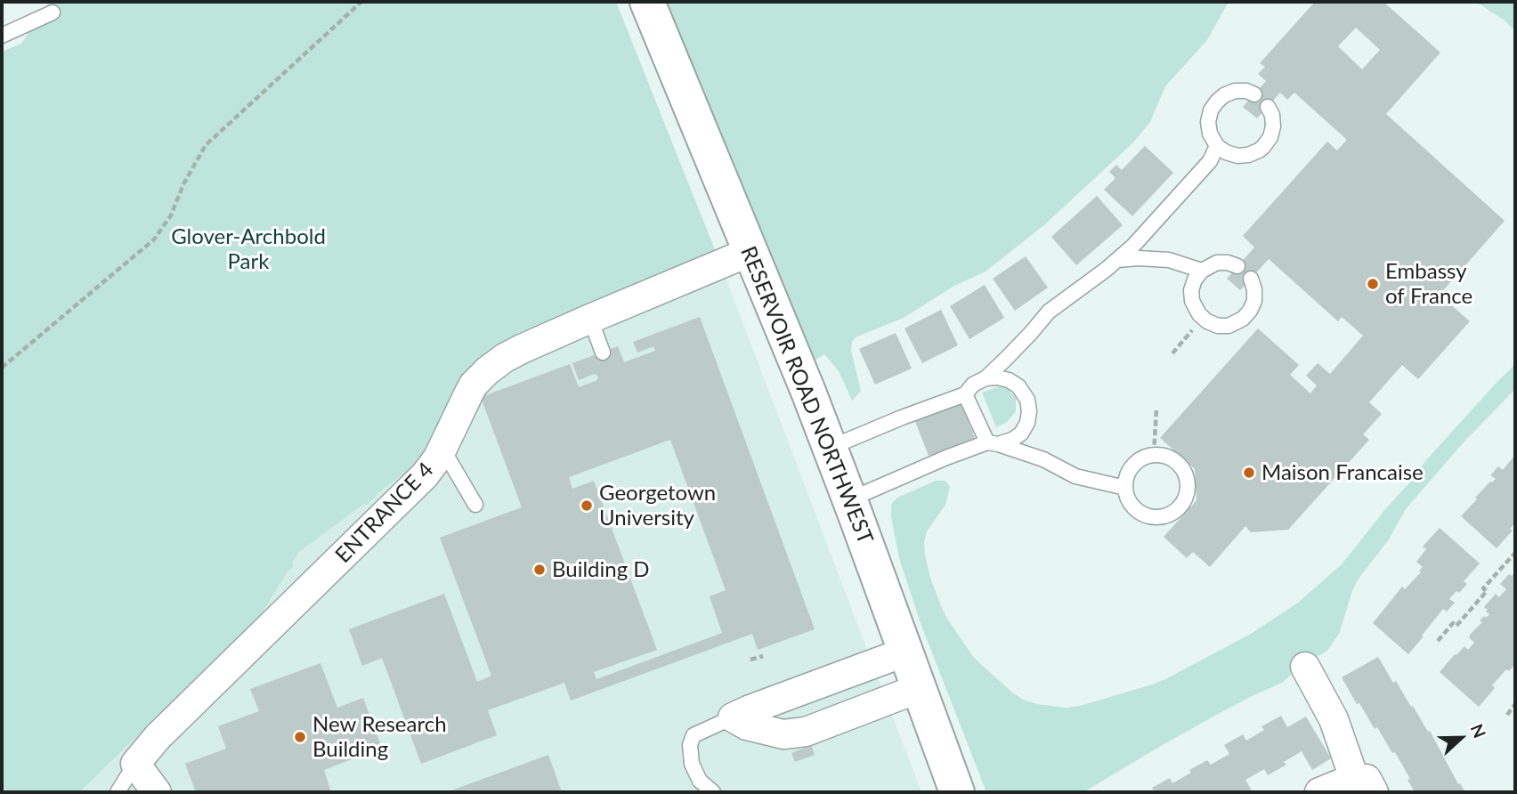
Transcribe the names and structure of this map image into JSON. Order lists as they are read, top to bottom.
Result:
{
  "streets": {
    "main road": ["RESERVOIR ROAD NORTHWEST"],
    "street": ["ENTRANCE 4"]
  },
  "crossings": [
    ["RESERVOIR ROAD NORTHWEST", "ENTRANCE 4"]
  ],
  "parks": ["Glover-Archbold Park"],
  "places": [
    "Embassy of France",
    "Maison Francaise",
    "Georgetown University",
    "Building D",
    "New Research Building"
  ],
  "north": "right"
}
